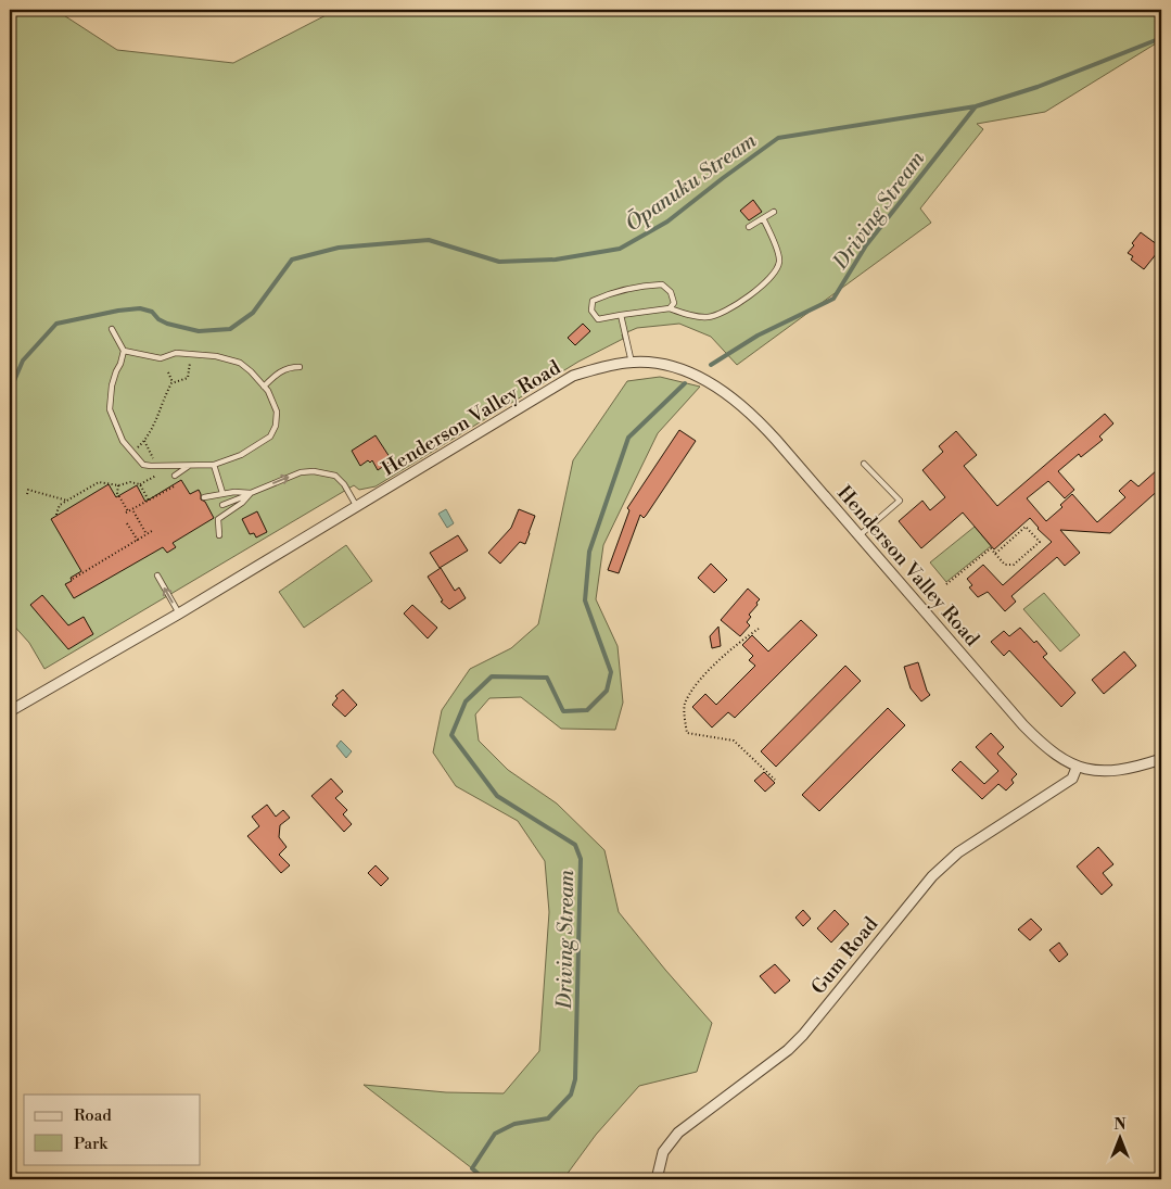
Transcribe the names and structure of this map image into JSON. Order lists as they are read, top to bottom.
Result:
{
  "streets": {
    "street": ["Henderson Valley Road", "Gum Road"]
  },
  "crossings": [
    ["Henderson Valley Road", "Gum Road"]
  ],
  "water": ["Ōpanuku Stream", "Driving Stream"],
  "legend": ["Road", "Park"],
  "north": "top"
}
